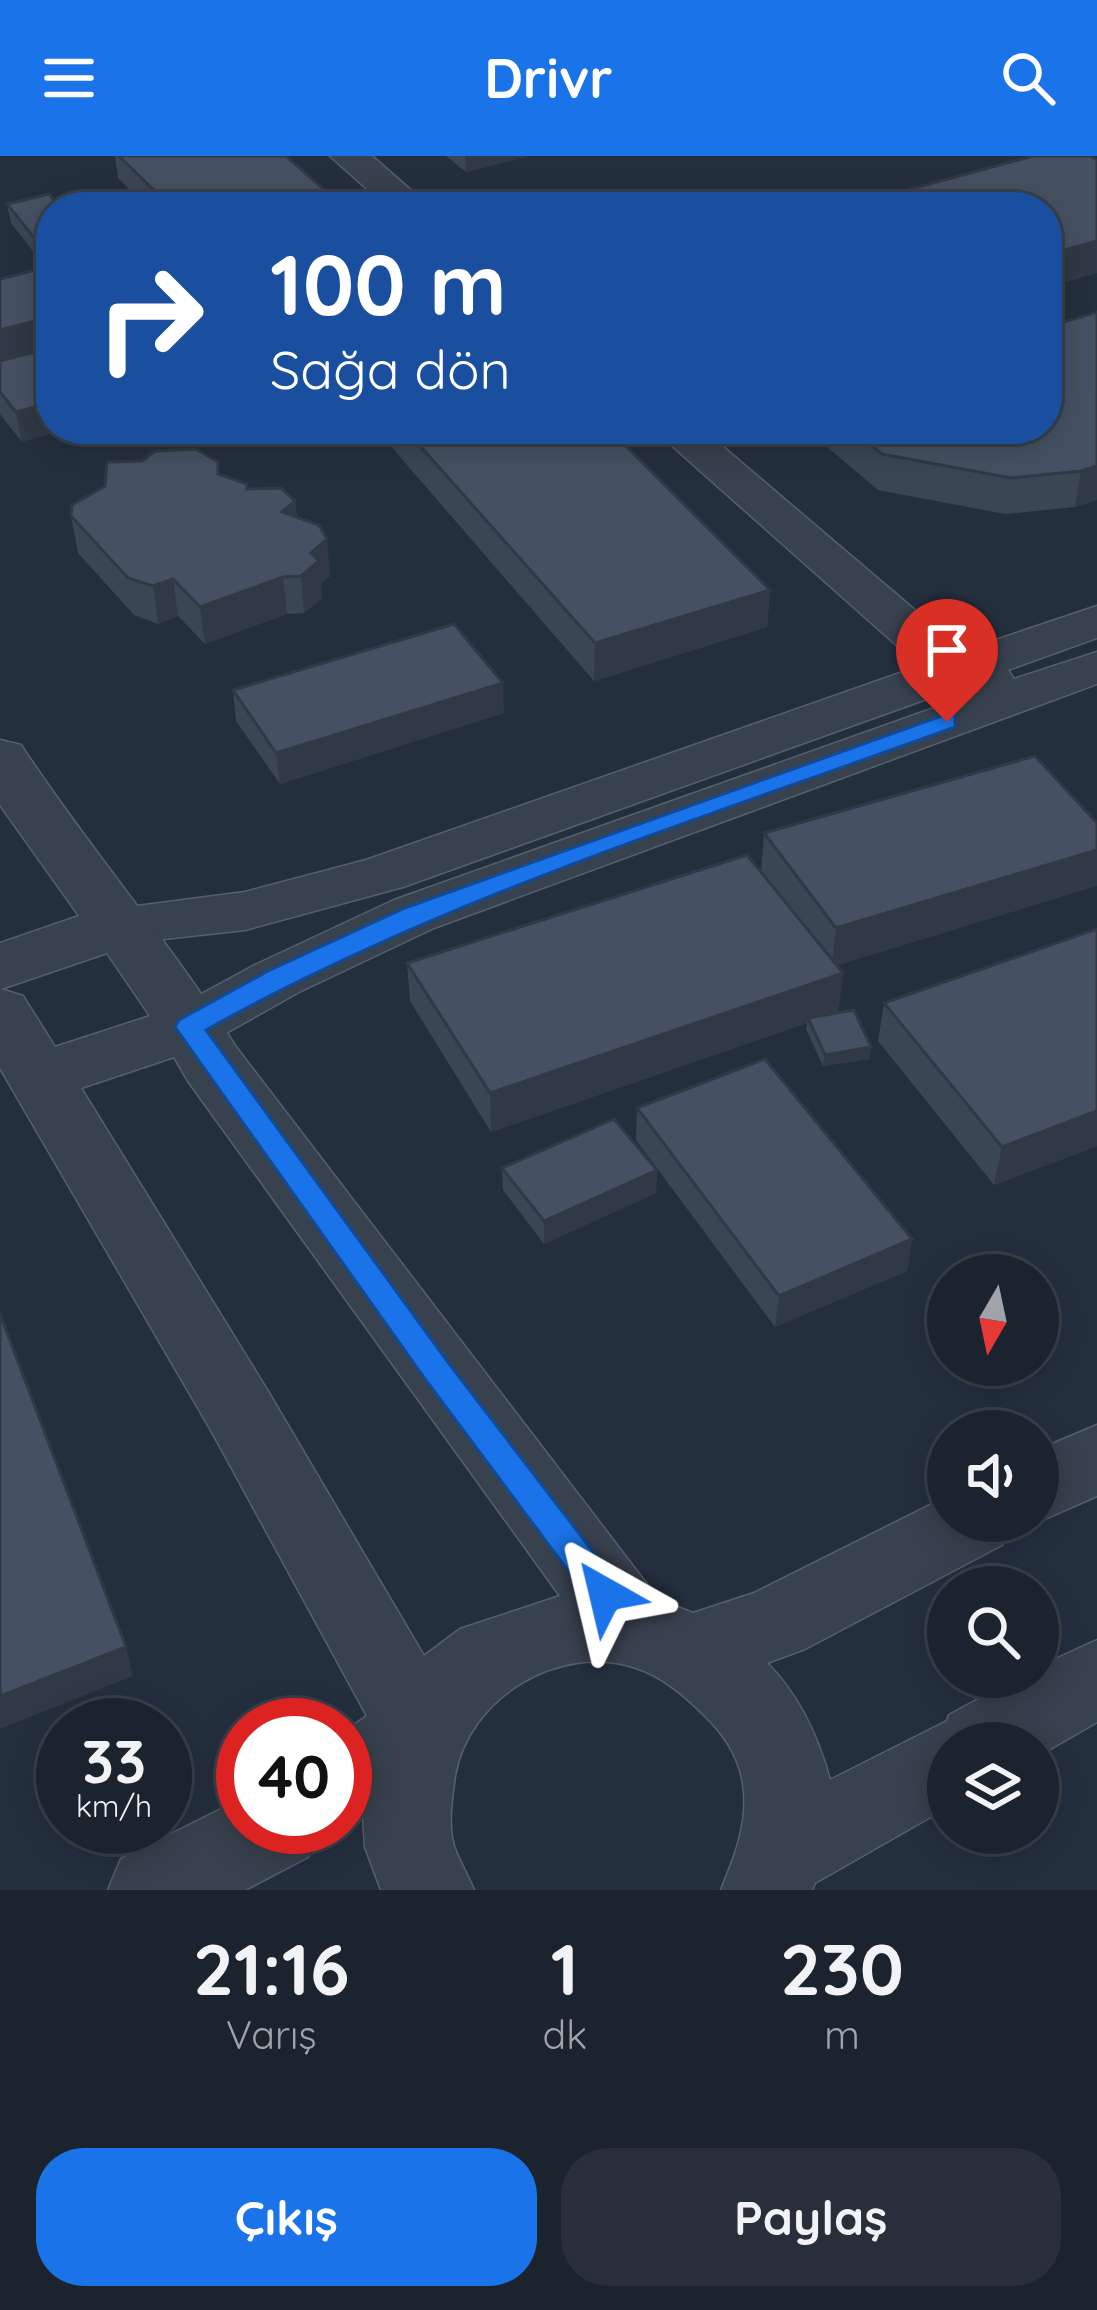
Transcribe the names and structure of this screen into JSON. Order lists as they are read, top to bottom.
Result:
{
  "north": "bottom",
  "page": {
    "header": "Drivr",
    "turn": ["100 m", "Sağa dön"],
    "speed": "33 km/h",
    "limit": "40",
    "eta": [
      "21:16",
      "Varış",
      "1",
      "dk",
      "230",
      "m"
    ],
    "buttons": ["Çıkış", "Paylaş"]
  }
}
